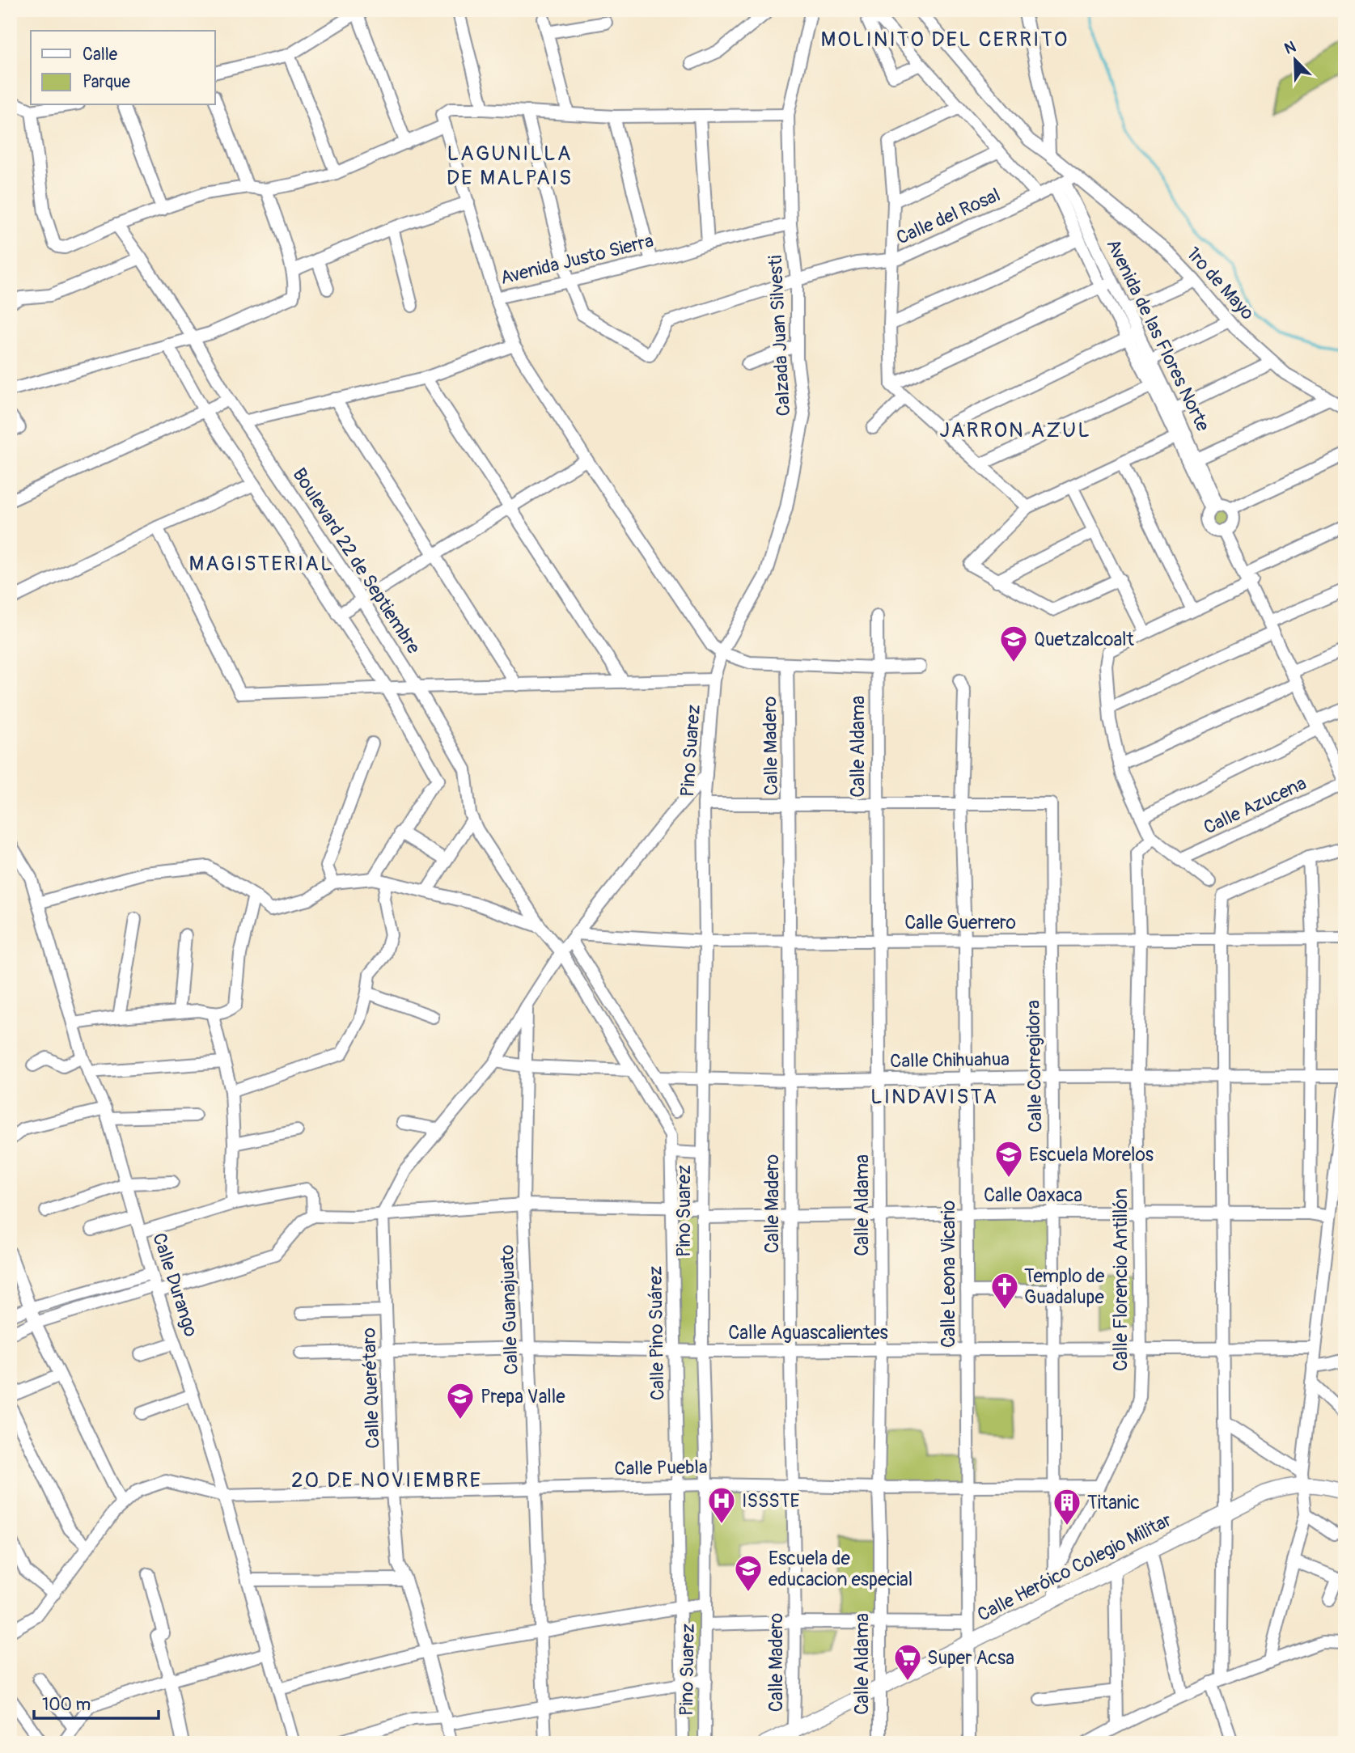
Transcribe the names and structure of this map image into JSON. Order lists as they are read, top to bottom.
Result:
{
  "streets": {
    "main road": ["Calle Heróico Colegio Militar"],
    "street": [
      "Calle del Rosal",
      "Avenida Justo Sierra",
      "1ro de Mayo",
      "Avenida de las Flores Norte",
      "Calzada Juan Silvesti",
      "Boulevard 22 de Septiembre",
      "Calle Madero",
      "Calle Aldama",
      "Pino Suarez",
      "Calle Azucena",
      "Calle Guerrero",
      "Calle Chihuahua",
      "Calle Corregidora",
      "Calle Oaxaca",
      "Calle Leona Vicario",
      "Calle Florencio Antillón",
      "Calle Durango",
      "Calle Guanajuato",
      "Calle Aguascalientes",
      "Calle Pino Suárez",
      "Calle Querétaro",
      "Calle Puebla"
    ]
  },
  "crossings": [
    ["Calle del Rosal", "Avenida Justo Sierra"],
    ["Calle del Rosal", "1ro de Mayo"],
    ["Calle del Rosal", "Avenida de las Flores Norte"],
    ["Calle del Rosal", "Calzada Juan Silvesti"],
    ["Avenida Justo Sierra", "Calzada Juan Silvesti"],
    ["Calzada Juan Silvesti", "Pino Suarez"],
    ["Calle Madero", "Calle Guerrero"],
    ["Calle Madero", "Calle Chihuahua"],
    ["Calle Madero", "Calle Oaxaca"],
    ["Calle Madero", "Calle Aguascalientes"],
    ["Calle Madero", "Calle Puebla"],
    ["Calle Madero", "Calle Heróico Colegio Militar"],
    ["Calle Aldama", "Calle Guerrero"],
    ["Calle Aldama", "Calle Chihuahua"],
    ["Calle Aldama", "Calle Oaxaca"],
    ["Calle Aldama", "Calle Aguascalientes"],
    ["Calle Aldama", "Calle Puebla"],
    ["Calle Aldama", "Calle Heróico Colegio Militar"],
    ["Pino Suarez", "Calle Guerrero"],
    ["Pino Suarez", "Calle Chihuahua"],
    ["Pino Suarez", "Calle Oaxaca"],
    ["Pino Suarez", "Calle Aguascalientes"],
    ["Pino Suarez", "Calle Puebla"],
    ["Calle Guerrero", "Calle Corregidora"],
    ["Calle Guerrero", "Calle Leona Vicario"],
    ["Calle Guerrero", "Calle Florencio Antillón"],
    ["Calle Chihuahua", "Calle Corregidora"],
    ["Calle Chihuahua", "Calle Leona Vicario"],
    ["Calle Chihuahua", "Calle Florencio Antillón"],
    ["Calle Corregidora", "Calle Oaxaca"],
    ["Calle Corregidora", "Calle Leona Vicario"],
    ["Calle Corregidora", "Calle Florencio Antillón"],
    ["Calle Corregidora", "Calle Aguascalientes"],
    ["Calle Corregidora", "Calle Puebla"],
    ["Calle Corregidora", "Calle Heróico Colegio Militar"],
    ["Calle Oaxaca", "Calle Leona Vicario"],
    ["Calle Oaxaca", "Calle Florencio Antillón"],
    ["Calle Oaxaca", "Calle Guanajuato"],
    ["Calle Oaxaca", "Calle Pino Suárez"],
    ["Calle Oaxaca", "Calle Querétaro"],
    ["Calle Leona Vicario", "Calle Aguascalientes"],
    ["Calle Leona Vicario", "Calle Puebla"],
    ["Calle Leona Vicario", "Calle Heróico Colegio Militar"],
    ["Calle Florencio Antillón", "Calle Aguascalientes"],
    ["Calle Florencio Antillón", "Calle Puebla"],
    ["Calle Durango", "Calle Puebla"],
    ["Calle Guanajuato", "Calle Aguascalientes"],
    ["Calle Guanajuato", "Calle Querétaro"],
    ["Calle Guanajuato", "Calle Puebla"],
    ["Calle Aguascalientes", "Calle Pino Suárez"],
    ["Calle Aguascalientes", "Calle Querétaro"],
    ["Calle Pino Suárez", "Calle Puebla"],
    ["Calle Querétaro", "Calle Puebla"]
  ],
  "districts": [
    "MOLINITO DEL CERRITO",
    "LAGUNILLA DE MALPAIS",
    "JARRON AZUL",
    "MAGISTERIAL",
    "LINDAVISTA",
    "20 DE NOVIEMBRE"
  ],
  "places": {
    "school or university": [
      "Quetzalcoalt",
      "Escuela Morelos",
      "Prepa Valle",
      "Escuela de educacion especial"
    ],
    "church": ["Templo de Guadalupe"],
    "hospital": ["ISSSTE"],
    "building": ["Titanic"],
    "supermarket": ["Super Acsa"]
  },
  "legend": ["Calle", "Parque"],
  "scale_bar": "100 m",
  "north": "top left"
}
